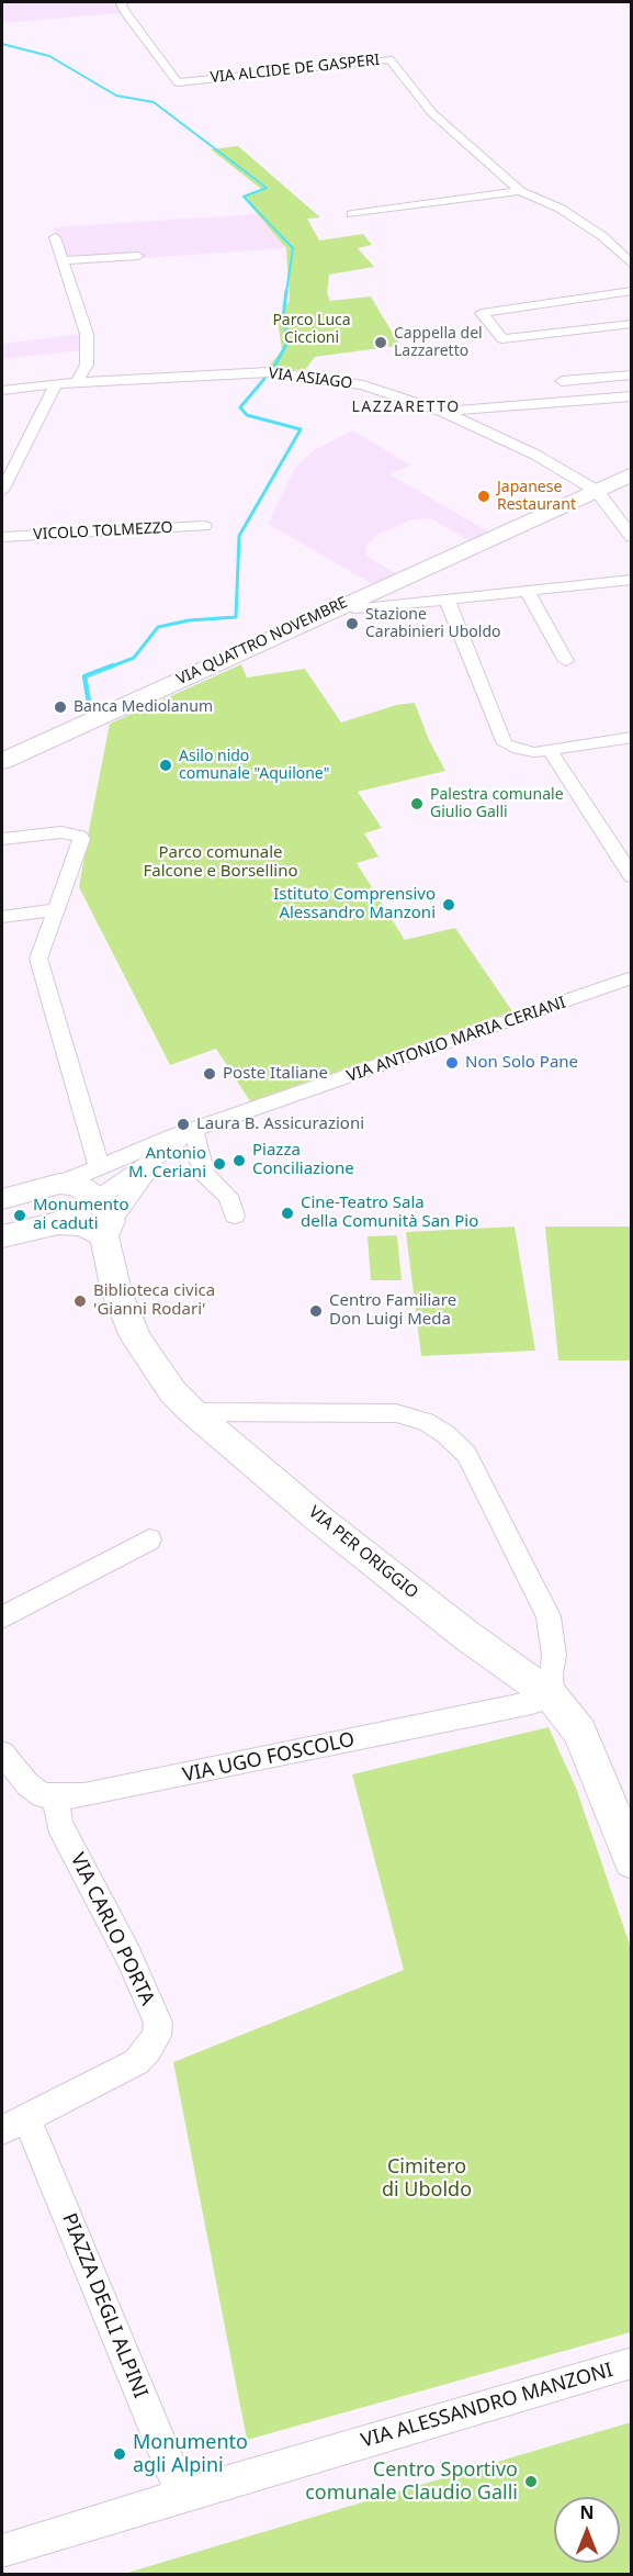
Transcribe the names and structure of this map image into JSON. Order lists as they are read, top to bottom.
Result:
{
  "streets": {
    "main road": ["VIA QUATTRO NOVEMBRE"],
    "street": [
      "VIA ALCIDE DE GASPERI",
      "VIA ASIAGO",
      "VICOLO TOLMEZZO",
      "VIA ANTONIO MARIA CERIANI",
      "VIA PER ORIGGIO",
      "VIA UGO FOSCOLO",
      "VIA CARLO PORTA",
      "PIAZZA DEGLI ALPINI",
      "VIA ALESSANDRO MANZONI"
    ]
  },
  "crossings": [
    ["VIA ASIAGO", "VIA QUATTRO NOVEMBRE"],
    ["VIA PER ORIGGIO", "VIA UGO FOSCOLO"],
    ["VIA UGO FOSCOLO", "VIA CARLO PORTA"],
    ["VIA CARLO PORTA", "PIAZZA DEGLI ALPINI"],
    ["PIAZZA DEGLI ALPINI", "VIA ALESSANDRO MANZONI"]
  ],
  "districts": ["LAZZARETTO"],
  "parks": ["Parco Luca Ciccioni", "Parco comunale Falcone e Borsellino", "Cimitero di Uboldo"],
  "places": [
    "Cappella del Lazzaretto",
    "Japanese Restaurant",
    "Stazione Carabinieri Uboldo",
    "Banca Mediolanum",
    "Asilo nido comunale \"Aquilone\"",
    "Palestra comunale Giulio Galli",
    "Istituto Comprensivo Alessandro Manzoni",
    "Non Solo Pane",
    "Poste Italiane",
    "Laura B. Assicurazioni",
    "Piazza Conciliazione",
    "Antonio M. Ceriani",
    "Cine-Teatro Sala della Comunità San Pio",
    "Monumento ai caduti",
    "Biblioteca civica 'Gianni Rodari'",
    "Centro Familiare Don Luigi Meda",
    "Monumento agli Alpini",
    "Centro Sportivo comunale Claudio Galli"
  ],
  "north": "top"
}
